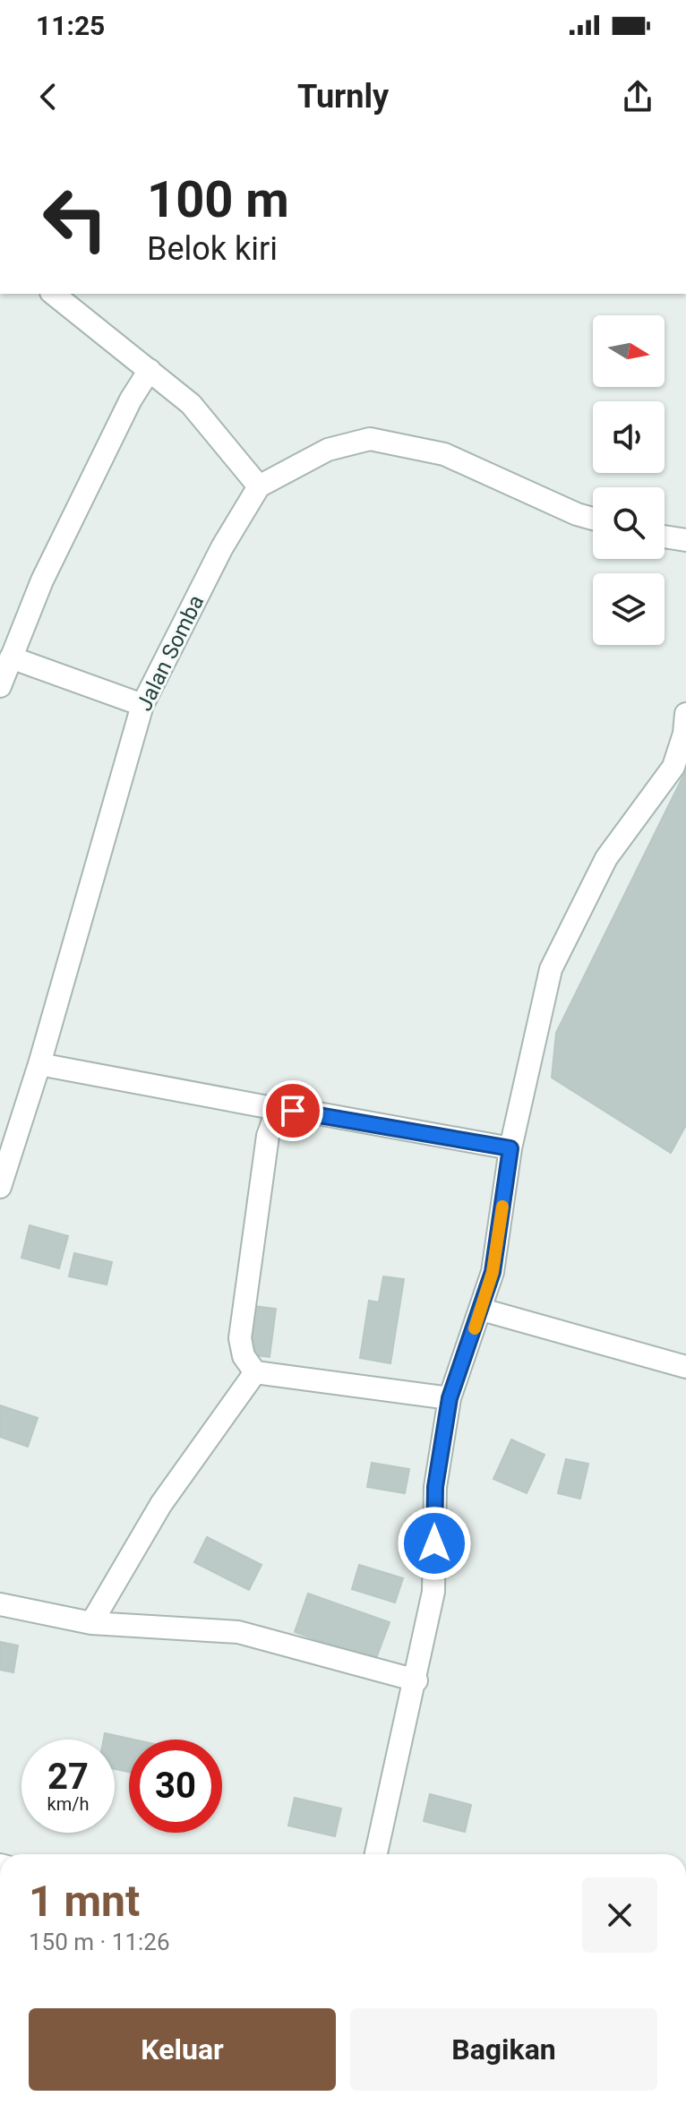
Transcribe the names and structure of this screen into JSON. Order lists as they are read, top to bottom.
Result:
{
  "streets": {
    "street": ["Jalan Somba"]
  },
  "north": "right",
  "page": {
    "status": "11:25",
    "header": "Turnly",
    "turn": ["100 m", "Belok kiri"],
    "speed": "27 km/h",
    "limit": "30",
    "heading": ["1 mnt", "150 m · 11:26"],
    "buttons": ["Keluar", "Bagikan"]
  }
}
